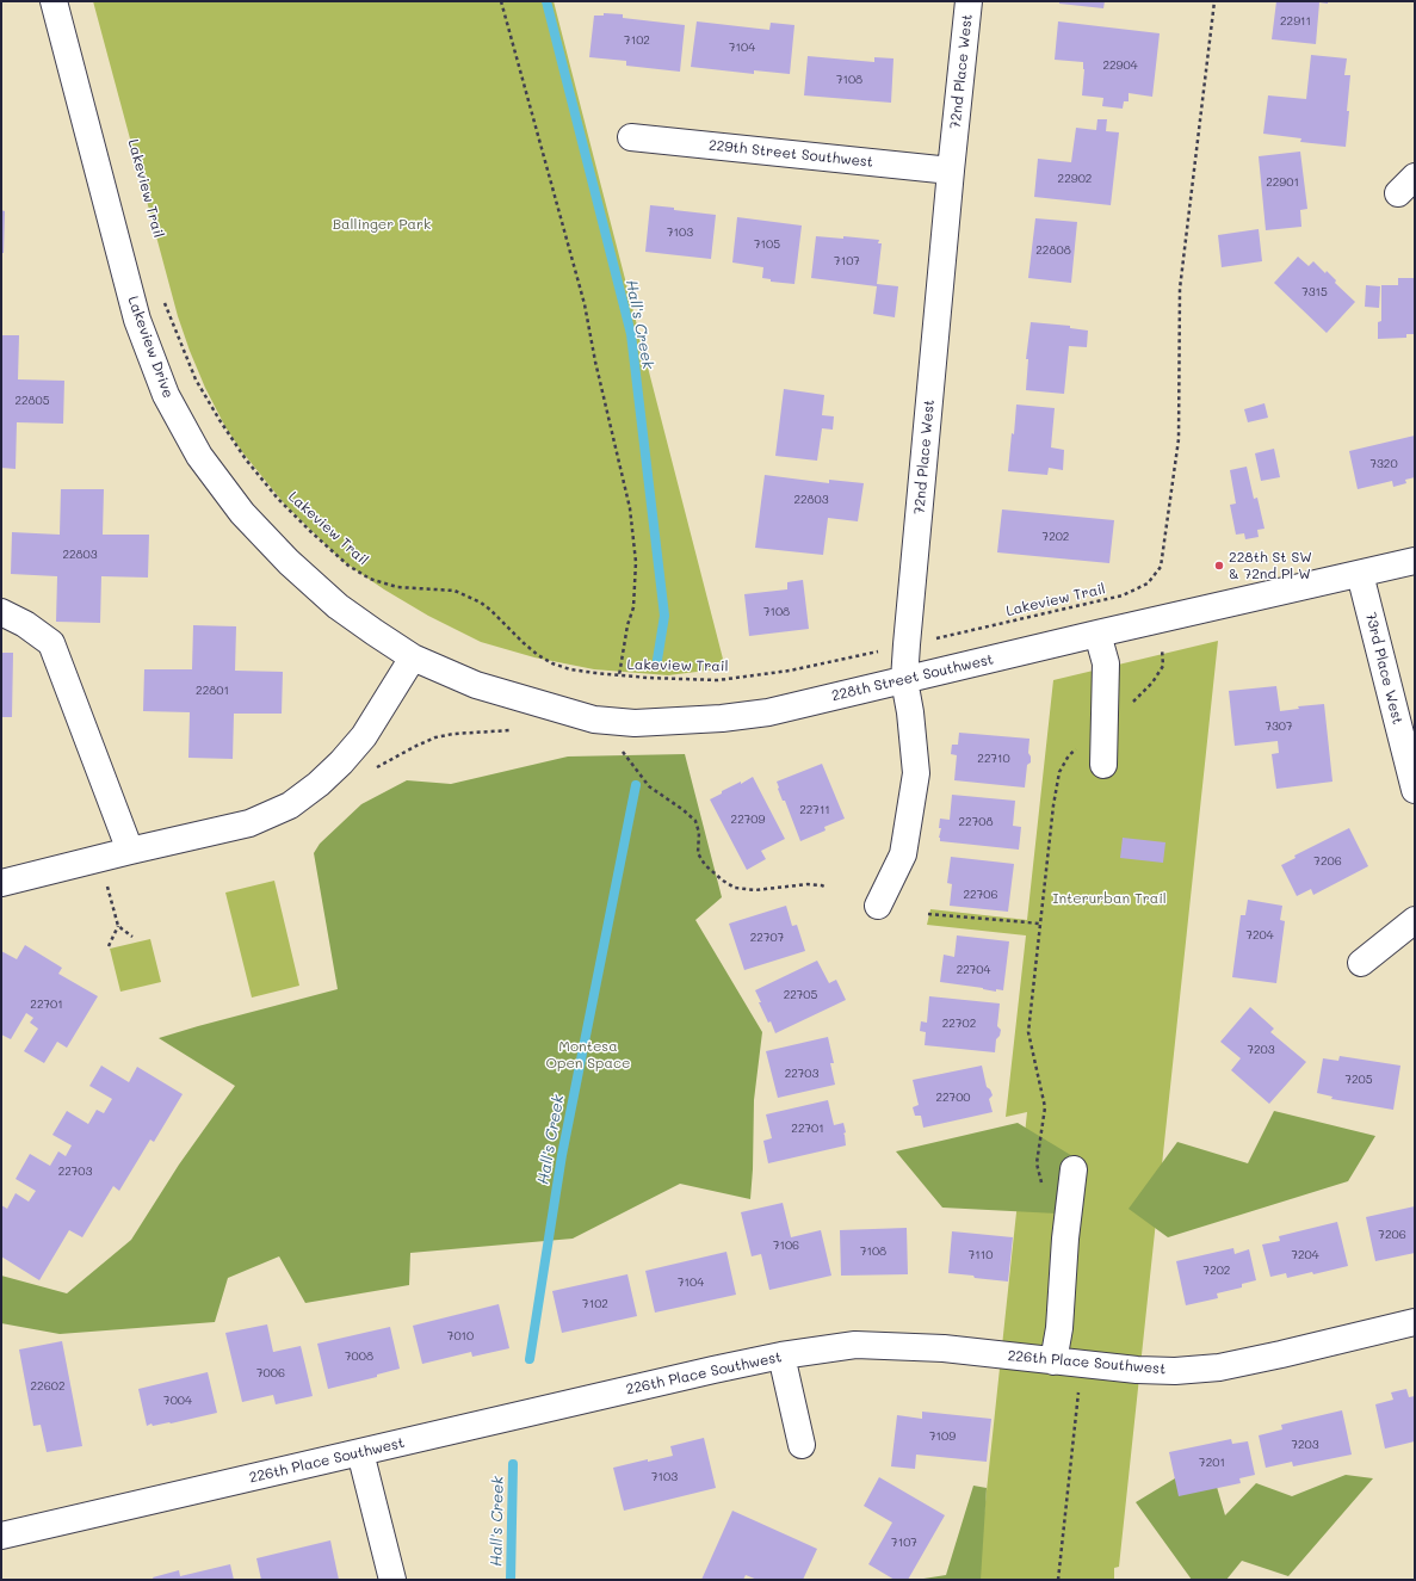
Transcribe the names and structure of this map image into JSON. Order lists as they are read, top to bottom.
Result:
{
  "streets": {
    "street": [
      "72nd Place West",
      "229th Street Southwest",
      "Lakeview Drive",
      "73rd Place West",
      "228th Street Southwest",
      "226th Place Southwest"
    ],
    "path": ["Lakeview Trail"]
  },
  "crossings": [
    ["72nd Place West", "229th Street Southwest"],
    ["72nd Place West", "228th Street Southwest"],
    ["Lakeview Drive", "228th Street Southwest"],
    ["73rd Place West", "228th Street Southwest"]
  ],
  "water": ["Hall's Creek"],
  "parks": ["Ballinger Park", "Interurban Trail", "Montesa Open Space"],
  "places": ["228th St SW & 72nd Pl W"],
  "house_numbers": [
    "22911",
    "7102",
    "7104",
    "22904",
    "7108",
    "22902",
    "22901",
    "7103",
    "7105",
    "22808",
    "7107",
    "7315",
    "22805",
    "7320",
    "22803",
    "7202",
    "22803",
    "7108",
    "22801",
    "7307",
    "22710",
    "22711",
    "22709",
    "22708",
    "7206",
    "22706",
    "7204",
    "22707",
    "22704",
    "22705",
    "22701",
    "22702",
    "7203",
    "22703",
    "7205",
    "22700",
    "22701",
    "22703",
    "7206",
    "7106",
    "7108",
    "7110",
    "7204",
    "7202",
    "7104",
    "7102",
    "7010",
    "7008",
    "7006",
    "22602",
    "7004",
    "7109",
    "7203",
    "7201",
    "7103",
    "7107"
  ]
}
